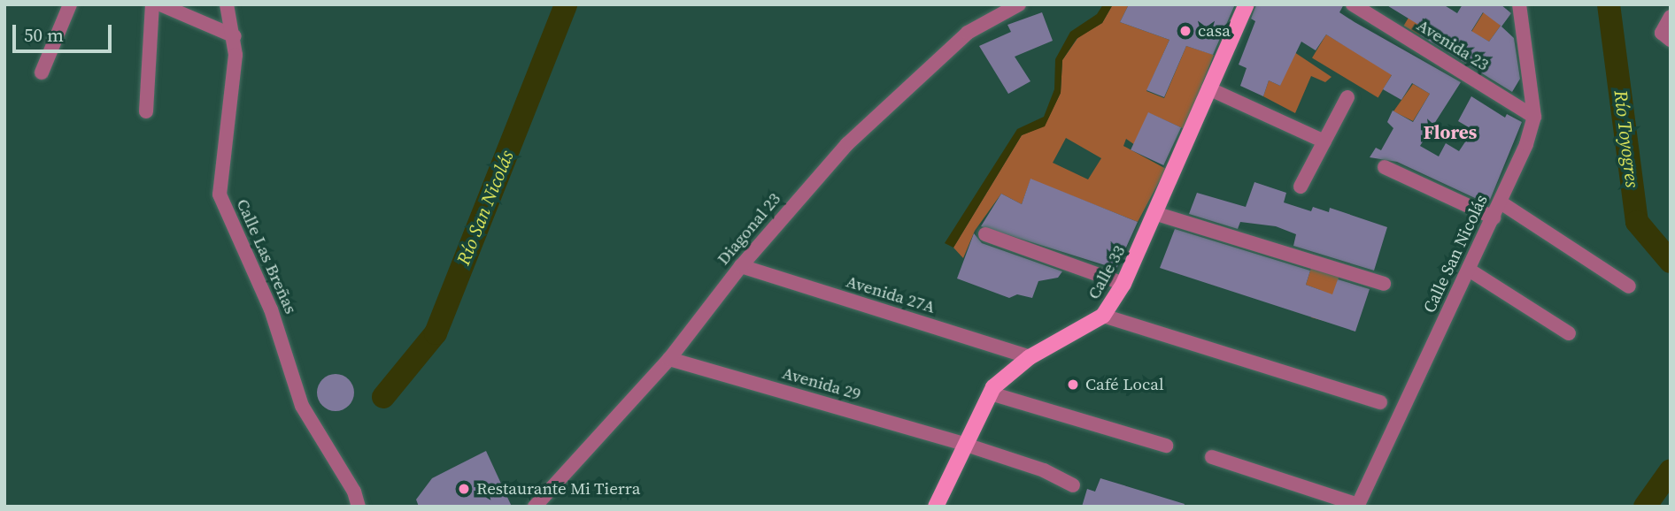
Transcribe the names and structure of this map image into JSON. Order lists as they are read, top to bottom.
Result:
{
  "streets": {
    "main road": ["Calle 33"],
    "street": [
      "Avenida 23",
      "Diagonal 23",
      "Calle San Nicolás",
      "Calle Las Breñas",
      "Avenida 27A",
      "Avenida 29"
    ]
  },
  "crossings": [
    ["Avenida 23", "Calle San Nicolás"],
    ["Diagonal 23", "Avenida 27A"],
    ["Diagonal 23", "Avenida 29"],
    ["Calle 33", "Avenida 27A"],
    ["Calle 33", "Avenida 29"]
  ],
  "districts": ["Flores"],
  "water": ["Río Toyogres", "Río San Nicolás"],
  "places": ["casa", "Café Local", "Restaurante Mi Tierra"],
  "scale_bar": "50 m"
}
